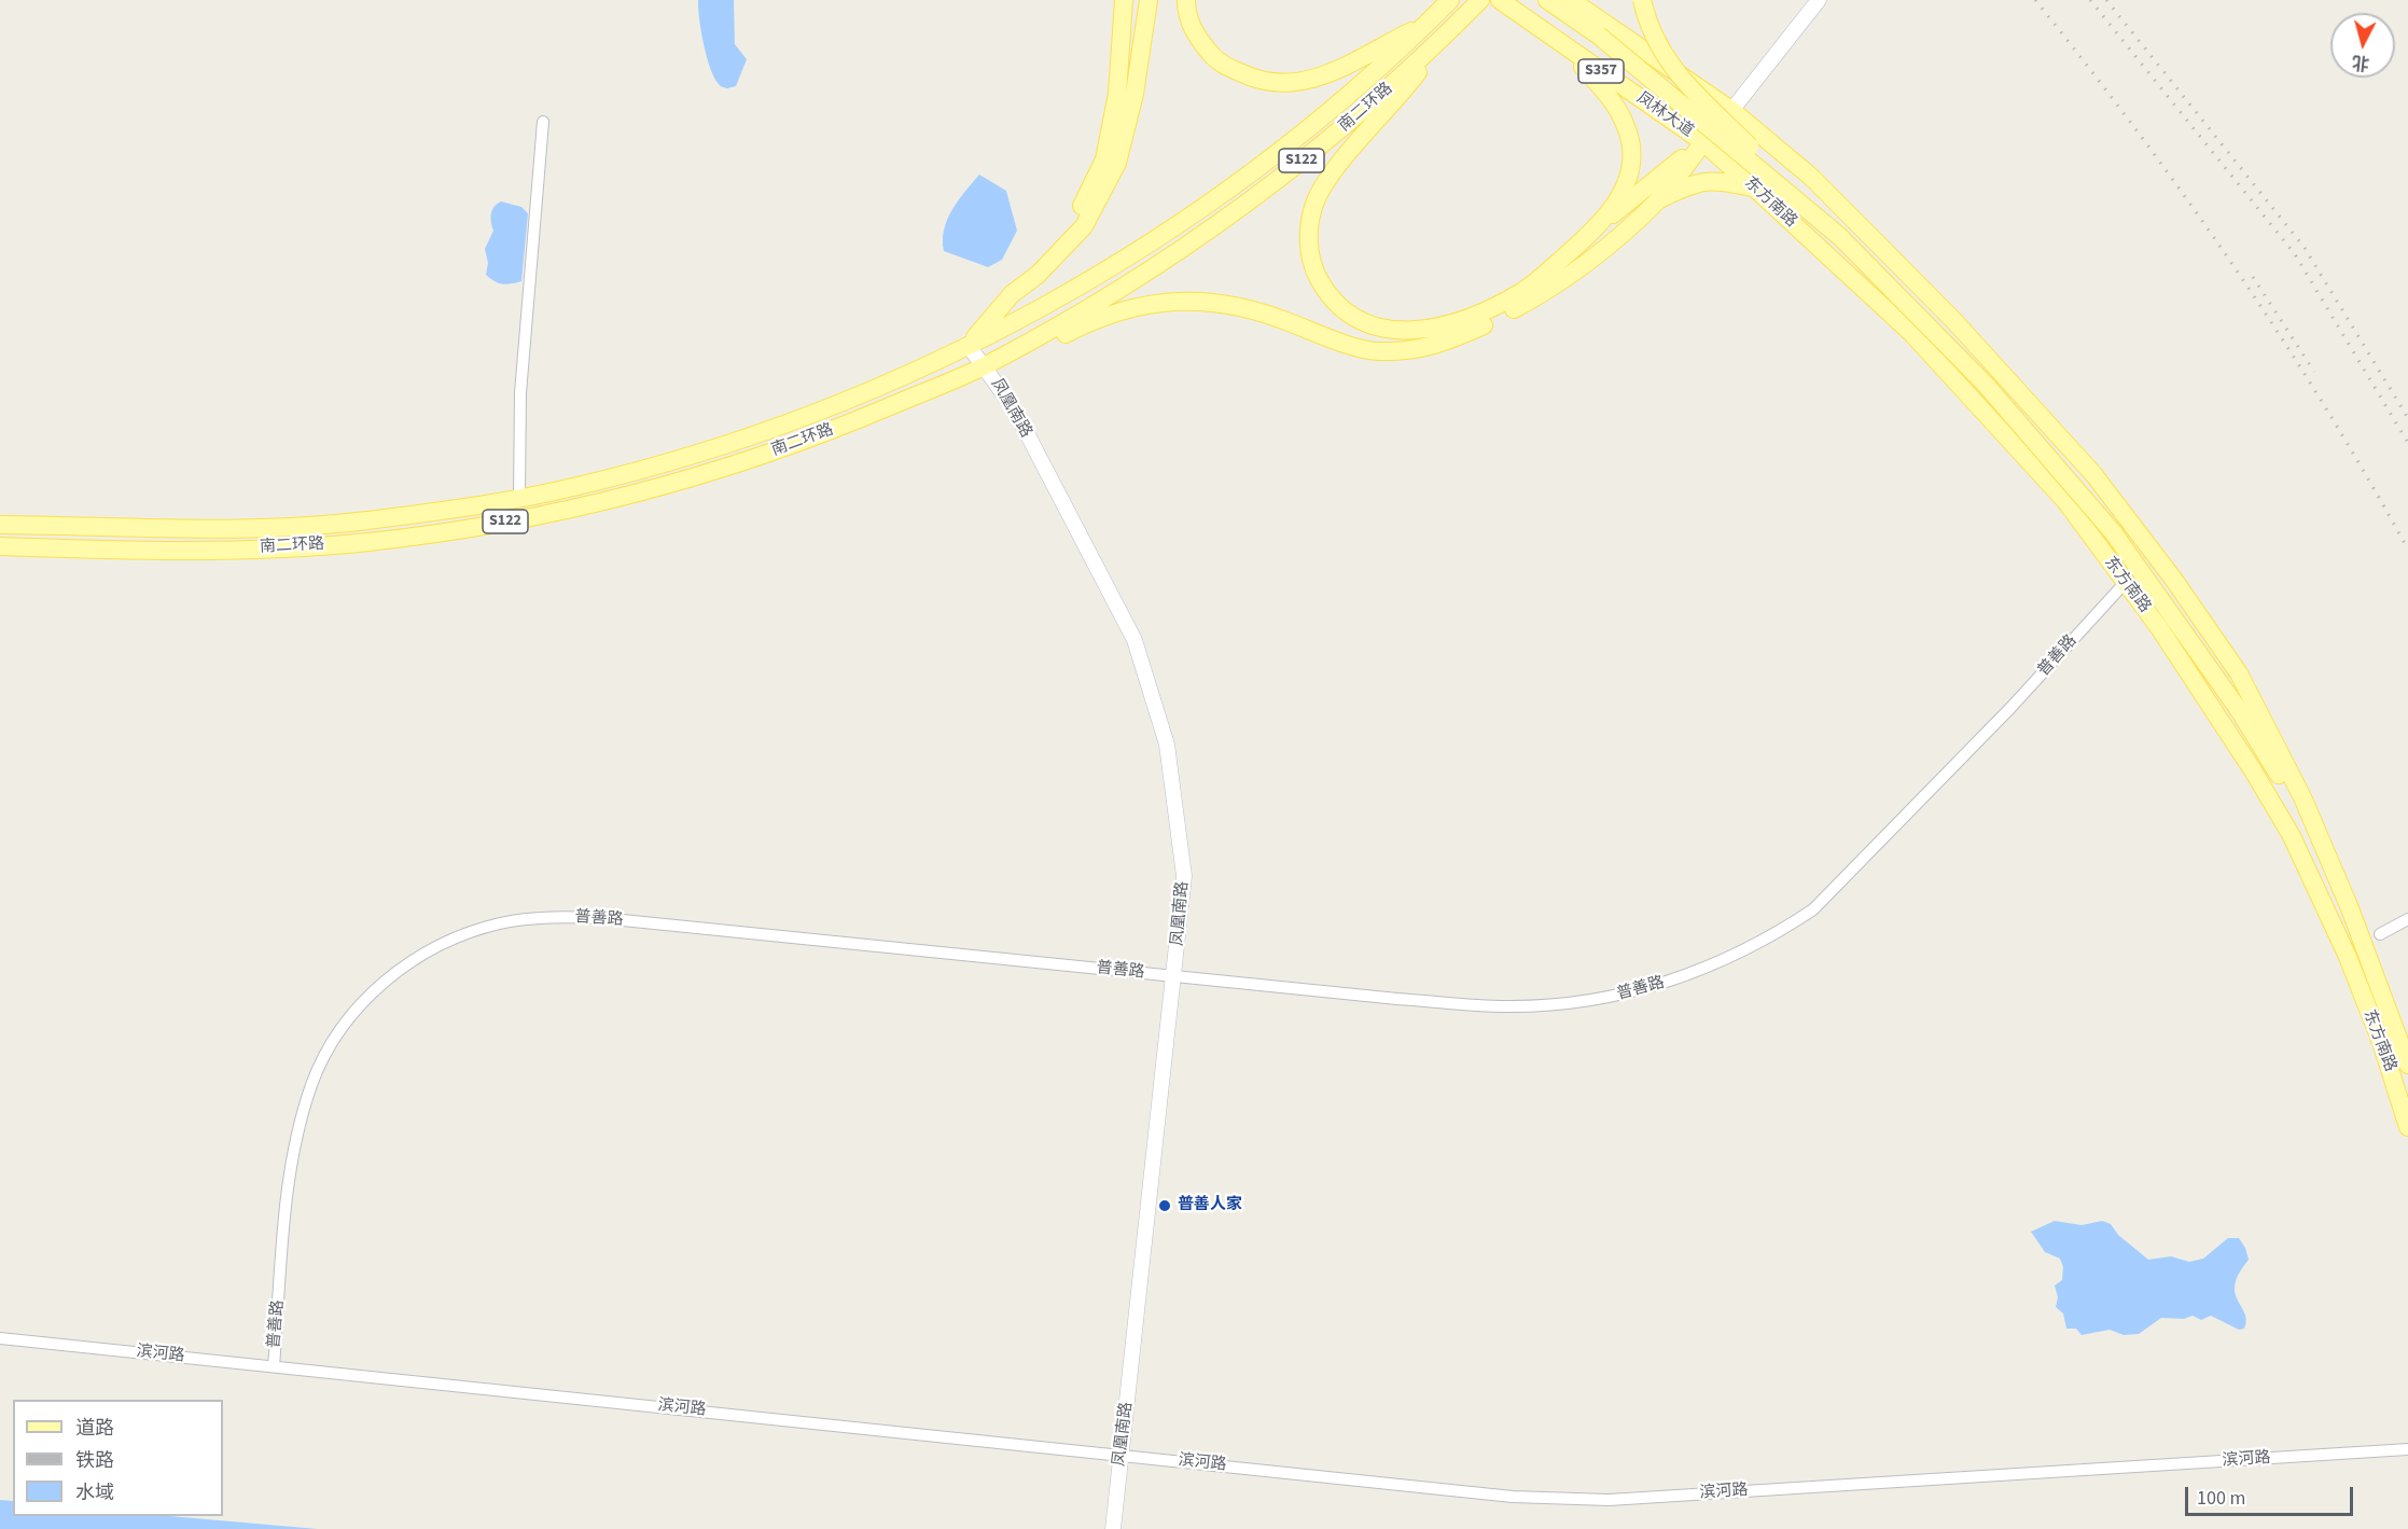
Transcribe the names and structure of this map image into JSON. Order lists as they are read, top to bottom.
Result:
{
  "streets": {
    "main road": [
      "S357",
      "南二环路",
      "凤林大道",
      "S122",
      "东方南路"
    ],
    "street": ["凤凰南路", "普善路", "滨河路"]
  },
  "crossings": [
    ["S357", "东方南路"],
    ["南二环路", "凤凰南路"],
    ["凤林大道", "东方南路"],
    ["东方南路", "普善路"],
    ["凤凰南路", "普善路"],
    ["凤凰南路", "滨河路"],
    ["普善路", "滨河路"]
  ],
  "places": ["普善人家"],
  "legend": ["道路", "铁路", "水域"],
  "scale_bar": "100 m",
  "north": "bottom"
}
